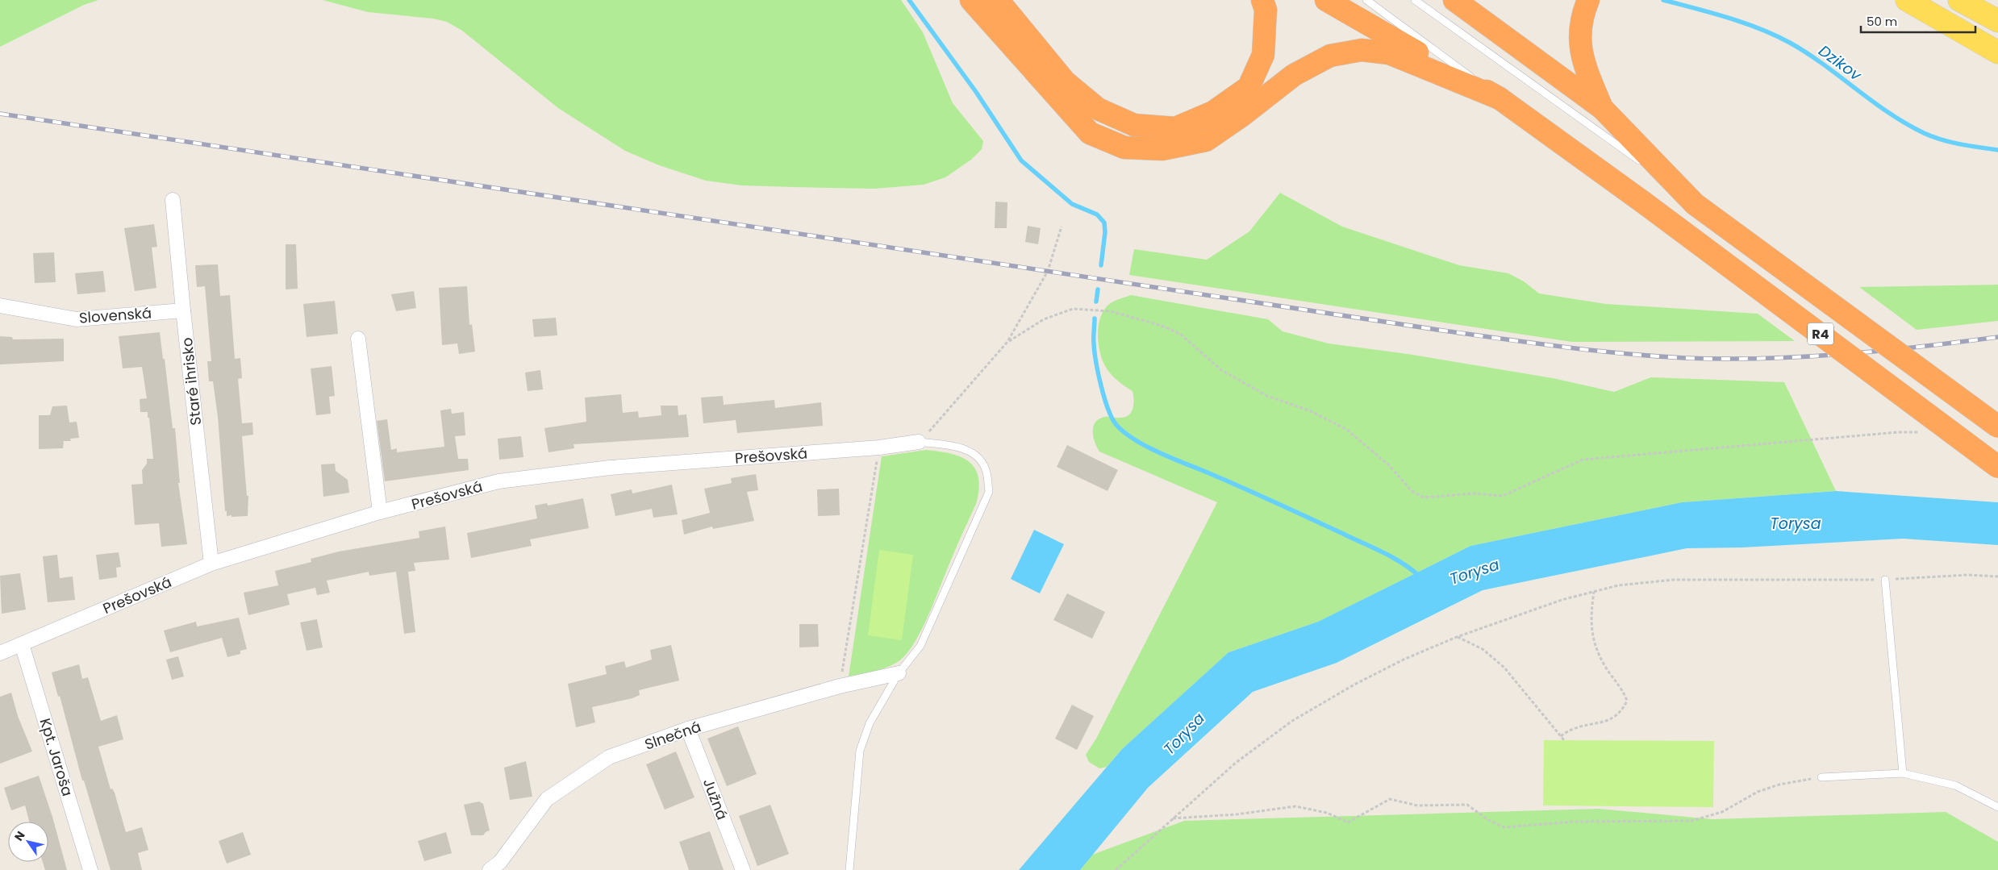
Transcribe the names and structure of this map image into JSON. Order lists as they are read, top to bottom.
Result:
{
  "streets": {
    "highway": ["R4"],
    "street": [
      "Slovenská",
      "Staré ihrisko",
      "Prešovská",
      "Slnečná",
      "Kpt. Jaroša",
      "Južná"
    ]
  },
  "crossings": [
    ["Slovenská", "Staré ihrisko"],
    ["Staré ihrisko", "Prešovská"],
    ["Prešovská", "Kpt. Jaroša"],
    ["Slnečná", "Južná"]
  ],
  "water": ["Dzikov", "Torysa"],
  "scale_bar": "50 m",
  "north": "top left"
}
